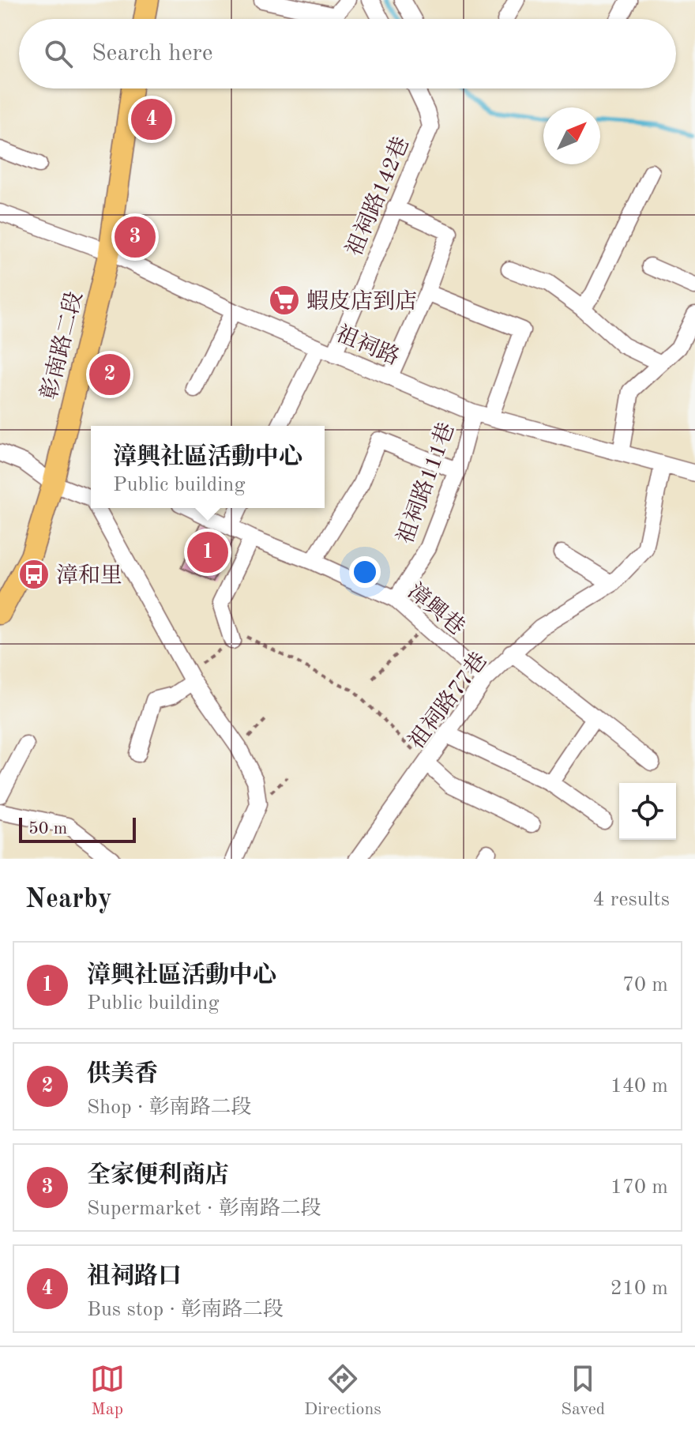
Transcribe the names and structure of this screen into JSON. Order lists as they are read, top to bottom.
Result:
{
  "streets": {
    "main road": ["彰南路二段"],
    "street": [
      "祖祠路142巷",
      "祖祠路",
      "祖祠路111巷",
      "漳興巷",
      "祖祠路77巷"
    ]
  },
  "crossings": [
    ["祖祠路142巷", "祖祠路"],
    ["祖祠路", "彰南路二段"],
    ["祖祠路", "祖祠路111巷"],
    ["祖祠路", "祖祠路77巷"],
    ["祖祠路111巷", "漳興巷"],
    ["漳興巷", "祖祠路77巷"]
  ],
  "places": {
    "supermarket": ["蝦皮店到店"],
    "bus stop": ["漳和里"]
  },
  "scale_bar": "50 m",
  "north": "top right",
  "page": {
    "search": "Search here",
    "pins": [
      "4",
      "3",
      "2",
      "1"
    ],
    "popup": ["漳興社區活動中心", "Public building"],
    "scale": "50 m",
    "heading": ["Nearby", "4 results"],
    "list": [
      {
        "mark": "1",
        "name": "漳興社區活動中心",
        "note": "Public building",
        "value": "70 m"
      },
      {
        "mark": "2",
        "name": "供美香",
        "note": "Shop · 彰南路二段",
        "value": "140 m"
      },
      {
        "mark": "3",
        "name": "全家便利商店",
        "note": "Supermarket · 彰南路二段",
        "value": "170 m"
      },
      {
        "mark": "4",
        "name": "祖祠路口",
        "note": "Bus stop · 彰南路二段",
        "value": "210 m"
      }
    ],
    "nav": ["Map", "Directions", "Saved"]
  }
}
